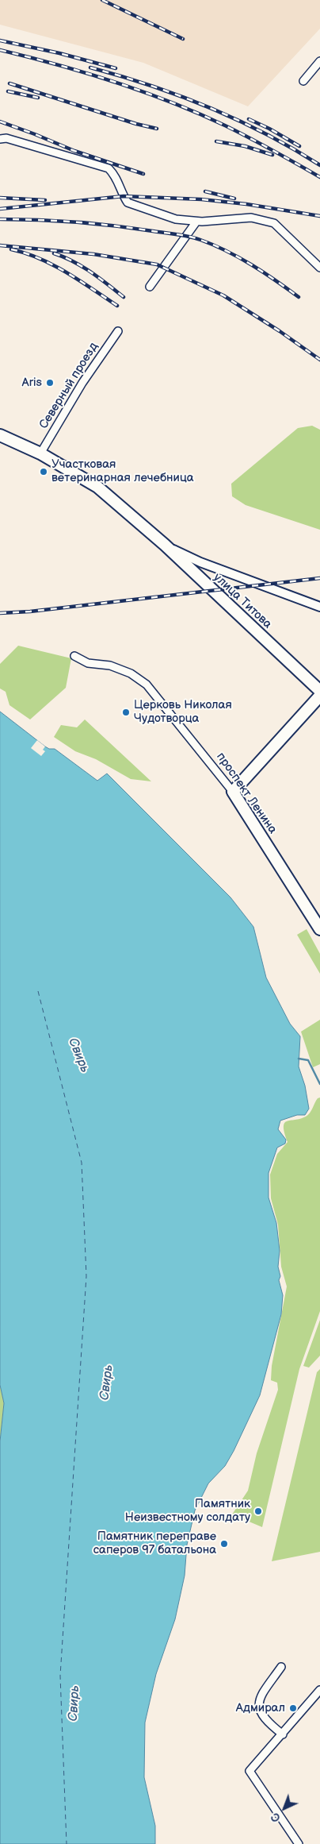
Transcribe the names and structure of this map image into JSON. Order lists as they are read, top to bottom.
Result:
{
  "streets": {
    "main road": ["улица Титова", "проспект Ленина"],
    "street": ["Северный проезд"]
  },
  "crossings": [
    ["Северный проезд", "улица Титова"]
  ],
  "water": ["Свирь"],
  "places": [
    "Aris",
    "Участковая ветеринарная лечебница",
    "Церковь Николая Чудотворца",
    "Памятник Неизвестному солдату",
    "Памятник переправе саперов 97 батальона",
    "Адмирал"
  ],
  "north": "bottom left"
}
